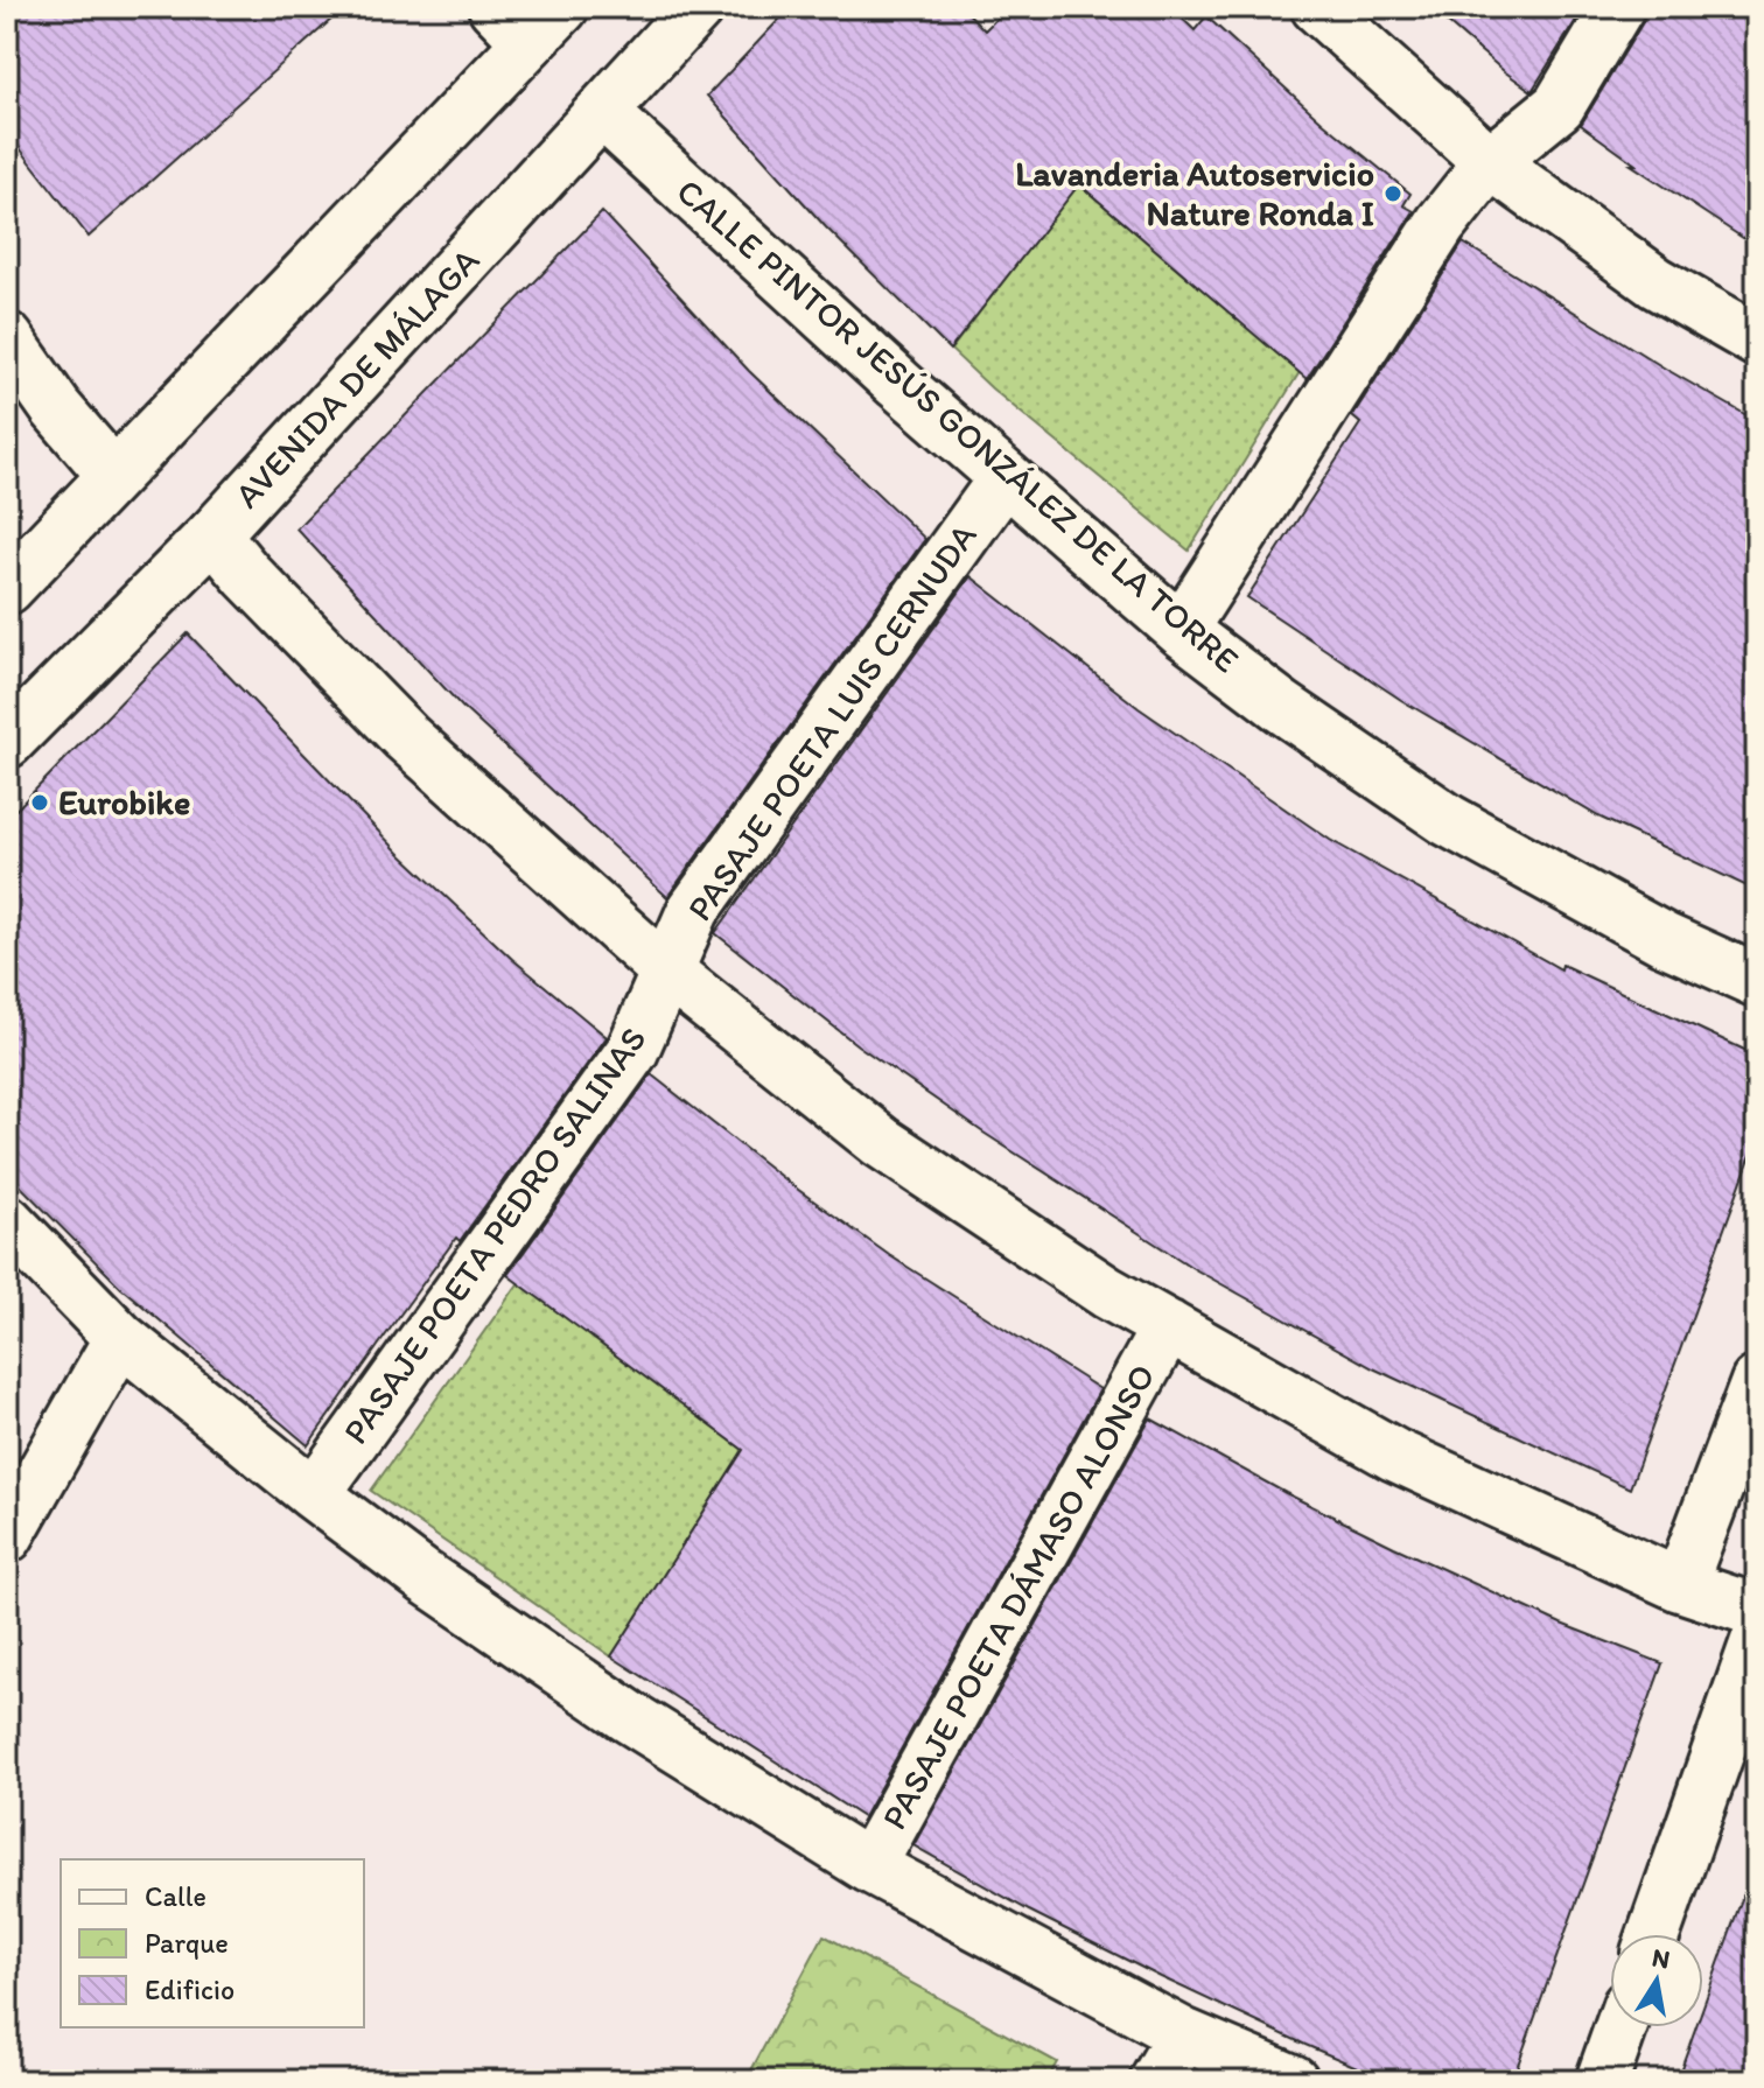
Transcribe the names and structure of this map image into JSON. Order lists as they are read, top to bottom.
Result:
{
  "streets": {
    "street": [
      "AVENIDA DE MÁLAGA",
      "CALLE PINTOR JESÚS GONZÁLEZ DE LA TORRE",
      "PASAJE POETA LUIS CERNUDA",
      "PASAJE POETA PEDRO SALINAS",
      "PASAJE POETA DÁMASO ALONSO"
    ]
  },
  "crossings": [
    ["AVENIDA DE MÁLAGA", "CALLE PINTOR JESÚS GONZÁLEZ DE LA TORRE"],
    ["CALLE PINTOR JESÚS GONZÁLEZ DE LA TORRE", "PASAJE POETA LUIS CERNUDA"],
    ["PASAJE POETA LUIS CERNUDA", "PASAJE POETA PEDRO SALINAS"]
  ],
  "places": ["Lavanderia Autoservicio Nature Ronda I", "Eurobike"],
  "legend": ["Calle", "Parque", "Edificio"],
  "north": "top"
}
